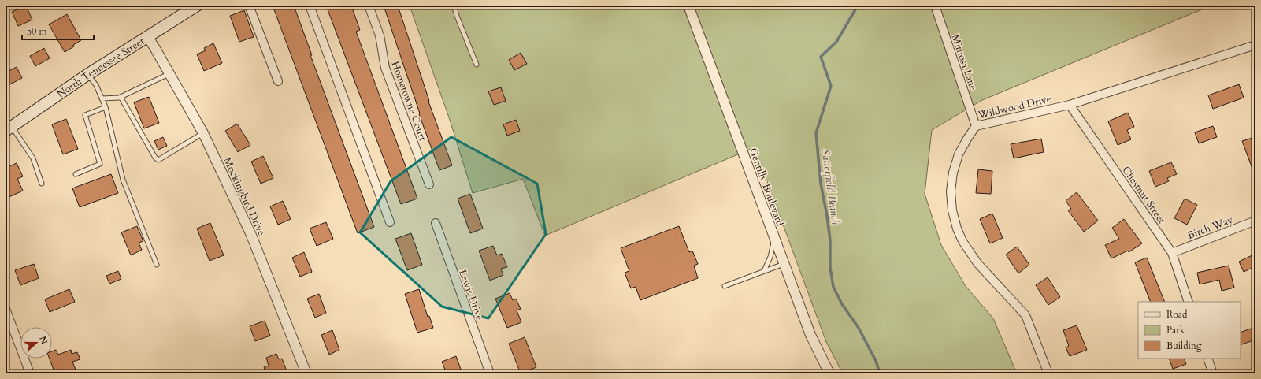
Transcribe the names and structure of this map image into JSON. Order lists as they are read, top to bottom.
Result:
{
  "streets": {
    "main road": ["North Tennessee Street"],
    "street": [
      "Mimosa Lane",
      "Hometowne Court",
      "Wildwood Drive",
      "Gentilly Boulevard",
      "Chestnut Street",
      "Mockingbird Drive",
      "Birch Way",
      "Lewis Drive"
    ]
  },
  "crossings": [
    ["Mimosa Lane", "Wildwood Drive"],
    ["North Tennessee Street", "Mockingbird Drive"],
    ["Wildwood Drive", "Chestnut Street"],
    ["Chestnut Street", "Birch Way"]
  ],
  "water": ["Satterfield Branch"],
  "legend": ["Road", "Park", "Building"],
  "scale_bar": "50 m",
  "north": "right"
}
